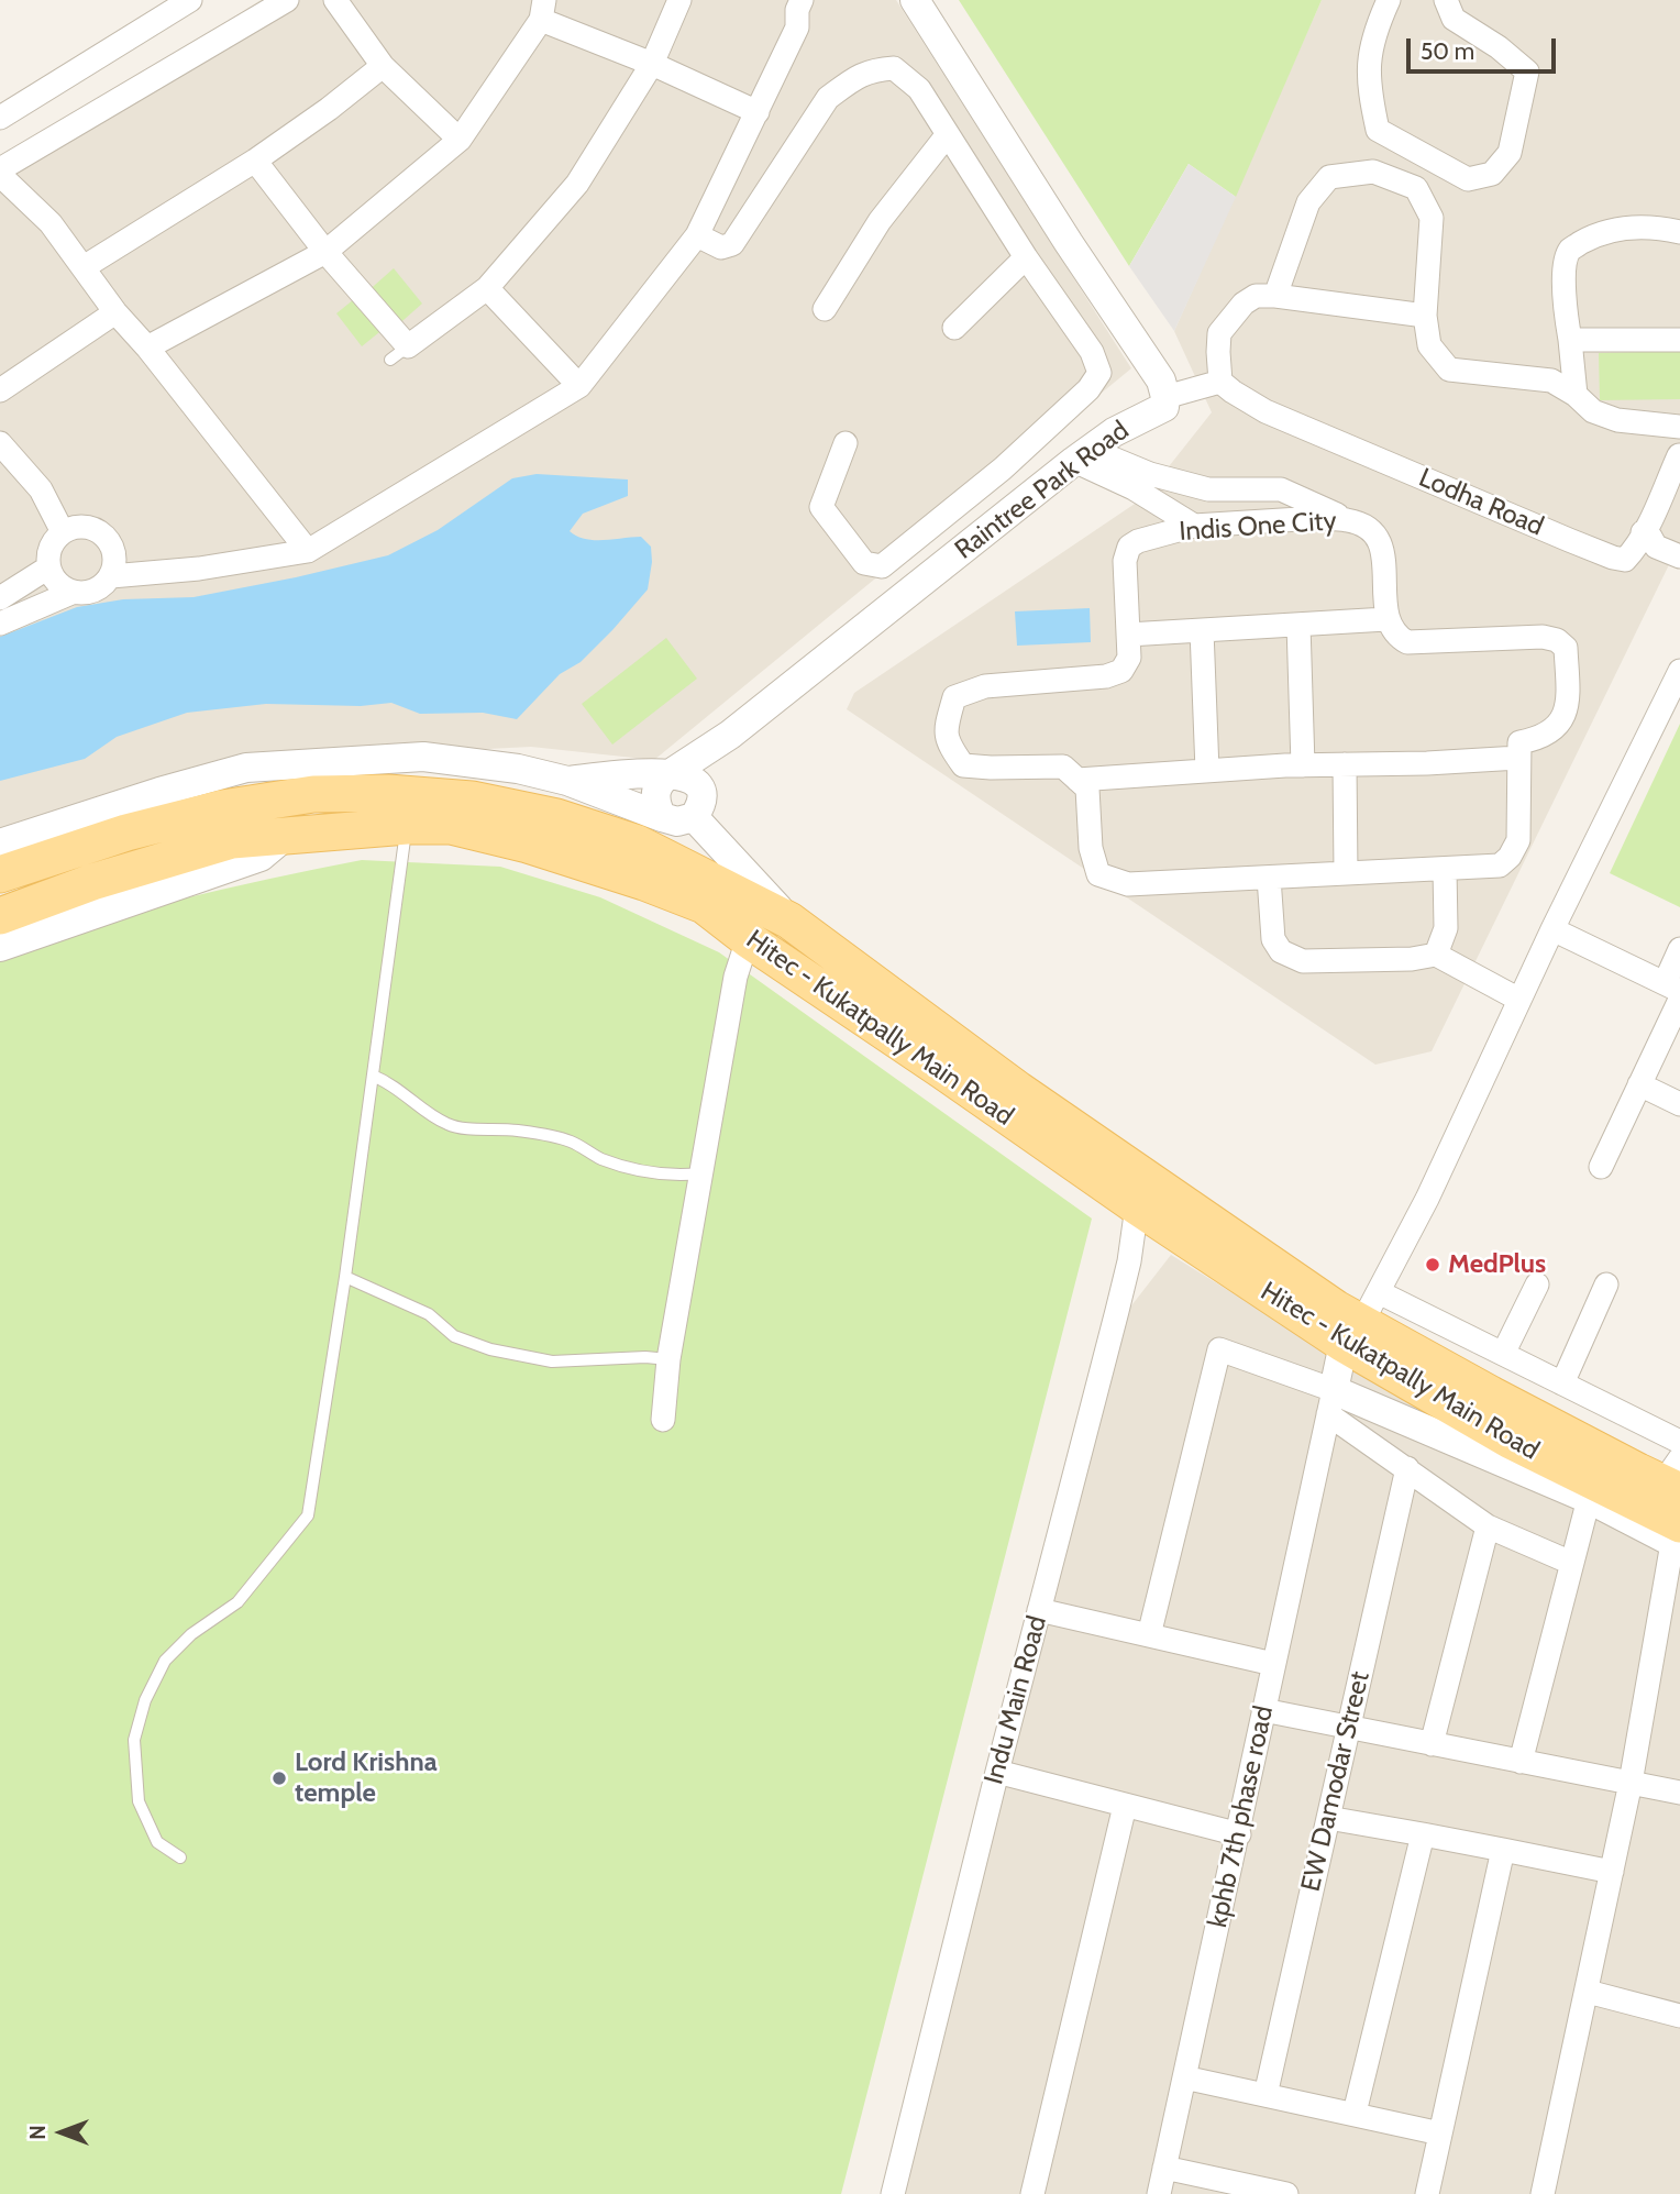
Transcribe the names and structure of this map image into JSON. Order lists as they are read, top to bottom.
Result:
{
  "streets": {
    "main road": ["Hitec - Kukatpally Main Road"],
    "street": [
      "Raintree Park Road",
      "Lodha Road",
      "Indis One City",
      "Indu Main Road",
      "EW Damodar Street",
      "kphb 7th phase road"
    ]
  },
  "crossings": [
    ["Hitec - Kukatpally Main Road", "Indu Main Road"],
    ["Hitec - Kukatpally Main Road", "kphb 7th phase road"]
  ],
  "places": ["MedPlus", "Lord Krishna temple"],
  "scale_bar": "50 m",
  "north": "left"
}
